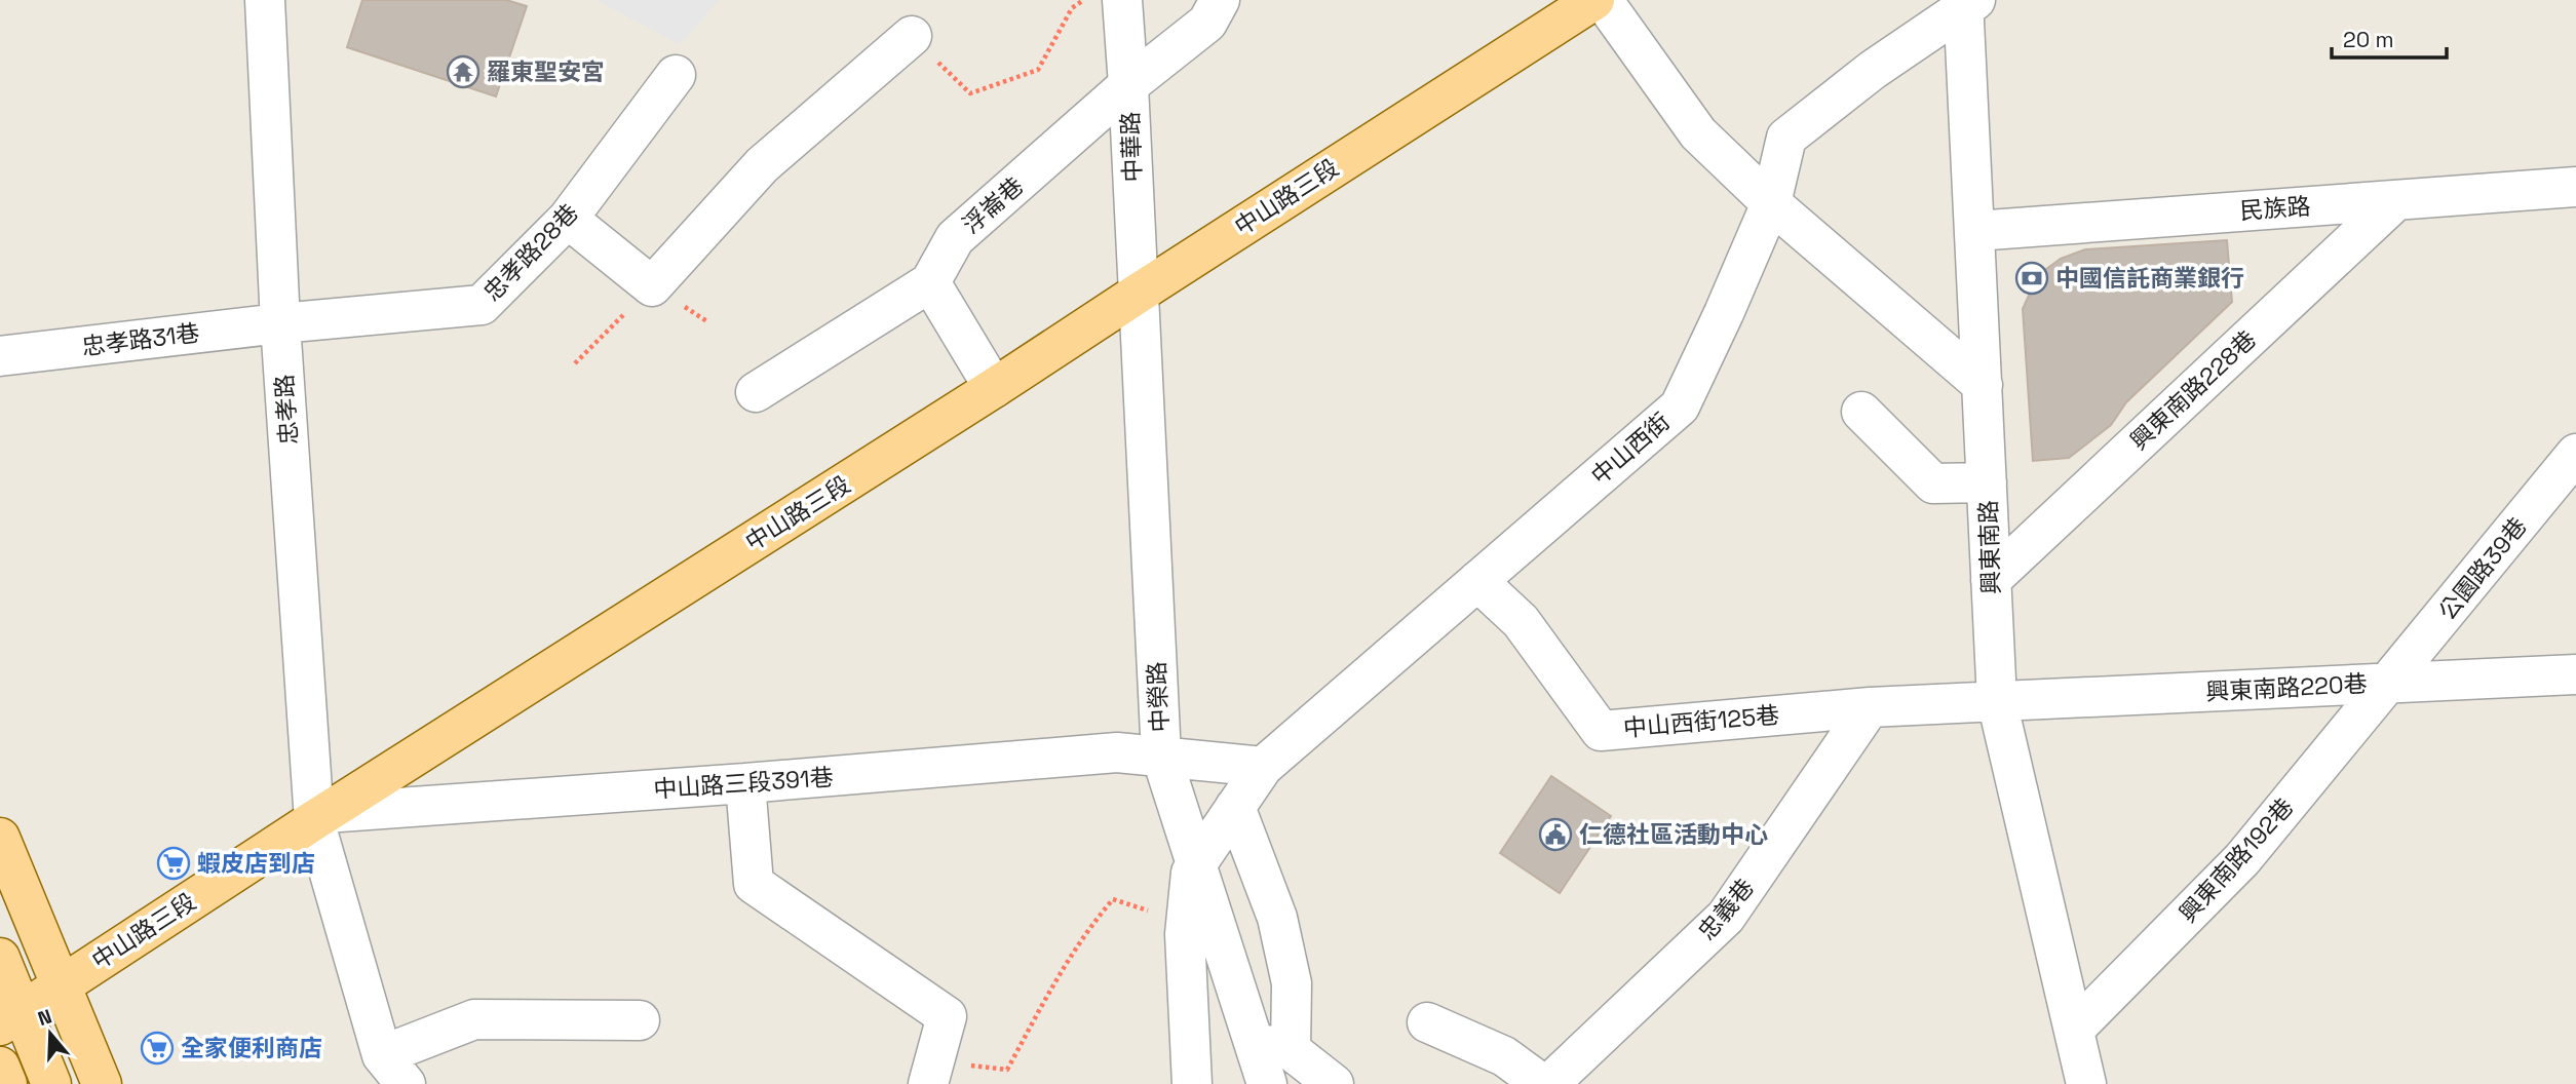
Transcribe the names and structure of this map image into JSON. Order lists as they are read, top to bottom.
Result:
{
  "streets": {
    "main road": ["中山路三段"],
    "street": [
      "中華路",
      "浮崙巷",
      "民族路",
      "忠孝路28巷",
      "忠孝路31巷",
      "興東南路228巷",
      "忠孝路",
      "中山西街",
      "興東南路",
      "公園路39巷",
      "興東南路220巷",
      "中榮路",
      "中山西街125巷",
      "中山路三段391巷",
      "興東南路192巷",
      "忠義巷"
    ]
  },
  "crossings": [
    ["中華路", "中山路三段"],
    ["中華路", "浮崙巷"],
    ["中華路", "中榮路"],
    ["中山路三段", "忠孝路"],
    ["中山路三段", "中榮路"],
    ["中山路三段", "中山路三段391巷"],
    ["民族路", "興東南路228巷"],
    ["民族路", "興東南路"],
    ["忠孝路28巷", "忠孝路31巷"],
    ["忠孝路28巷", "忠孝路"],
    ["忠孝路31巷", "忠孝路"],
    ["興東南路228巷", "興東南路"],
    ["忠孝路", "中山路三段391巷"],
    ["中山西街", "興東南路"],
    ["中山西街", "中榮路"],
    ["中山西街", "中山西街125巷"],
    ["興東南路", "興東南路220巷"],
    ["興東南路", "中山西街125巷"],
    ["興東南路", "興東南路192巷"],
    ["公園路39巷", "興東南路220巷"],
    ["公園路39巷", "興東南路192巷"],
    ["興東南路220巷", "中山西街125巷"],
    ["興東南路220巷", "興東南路192巷"],
    ["中榮路", "中山路三段391巷"],
    ["中山西街125巷", "忠義巷"]
  ],
  "places": {
    "temple": ["羅東聖安宮"],
    "bank": ["中國信託商業銀行"],
    "public building": ["仁德社區活動中心"],
    "supermarket": ["蝦皮店到店", "全家便利商店"]
  },
  "scale_bar": "20 m",
  "north": "top"
}
